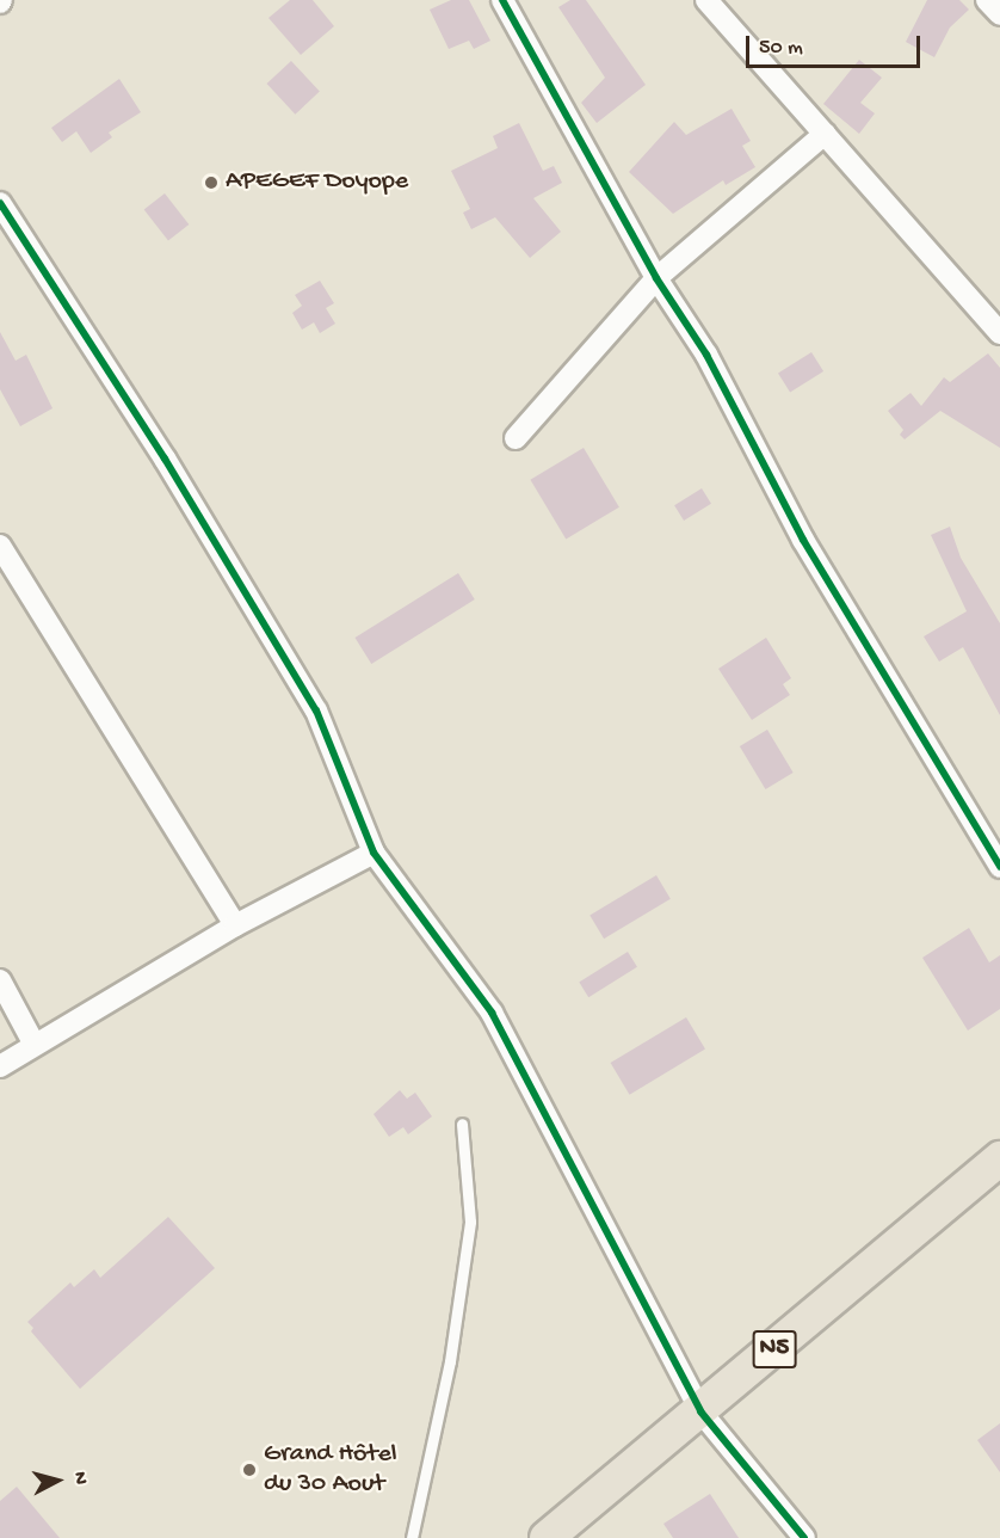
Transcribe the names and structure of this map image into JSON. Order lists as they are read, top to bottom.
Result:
{
  "streets": {
    "main road": ["N5"]
  },
  "places": ["APEGEF Doyope", "Grand Hôtel du 30 Aout"],
  "scale_bar": "50 m",
  "north": "right"
}
